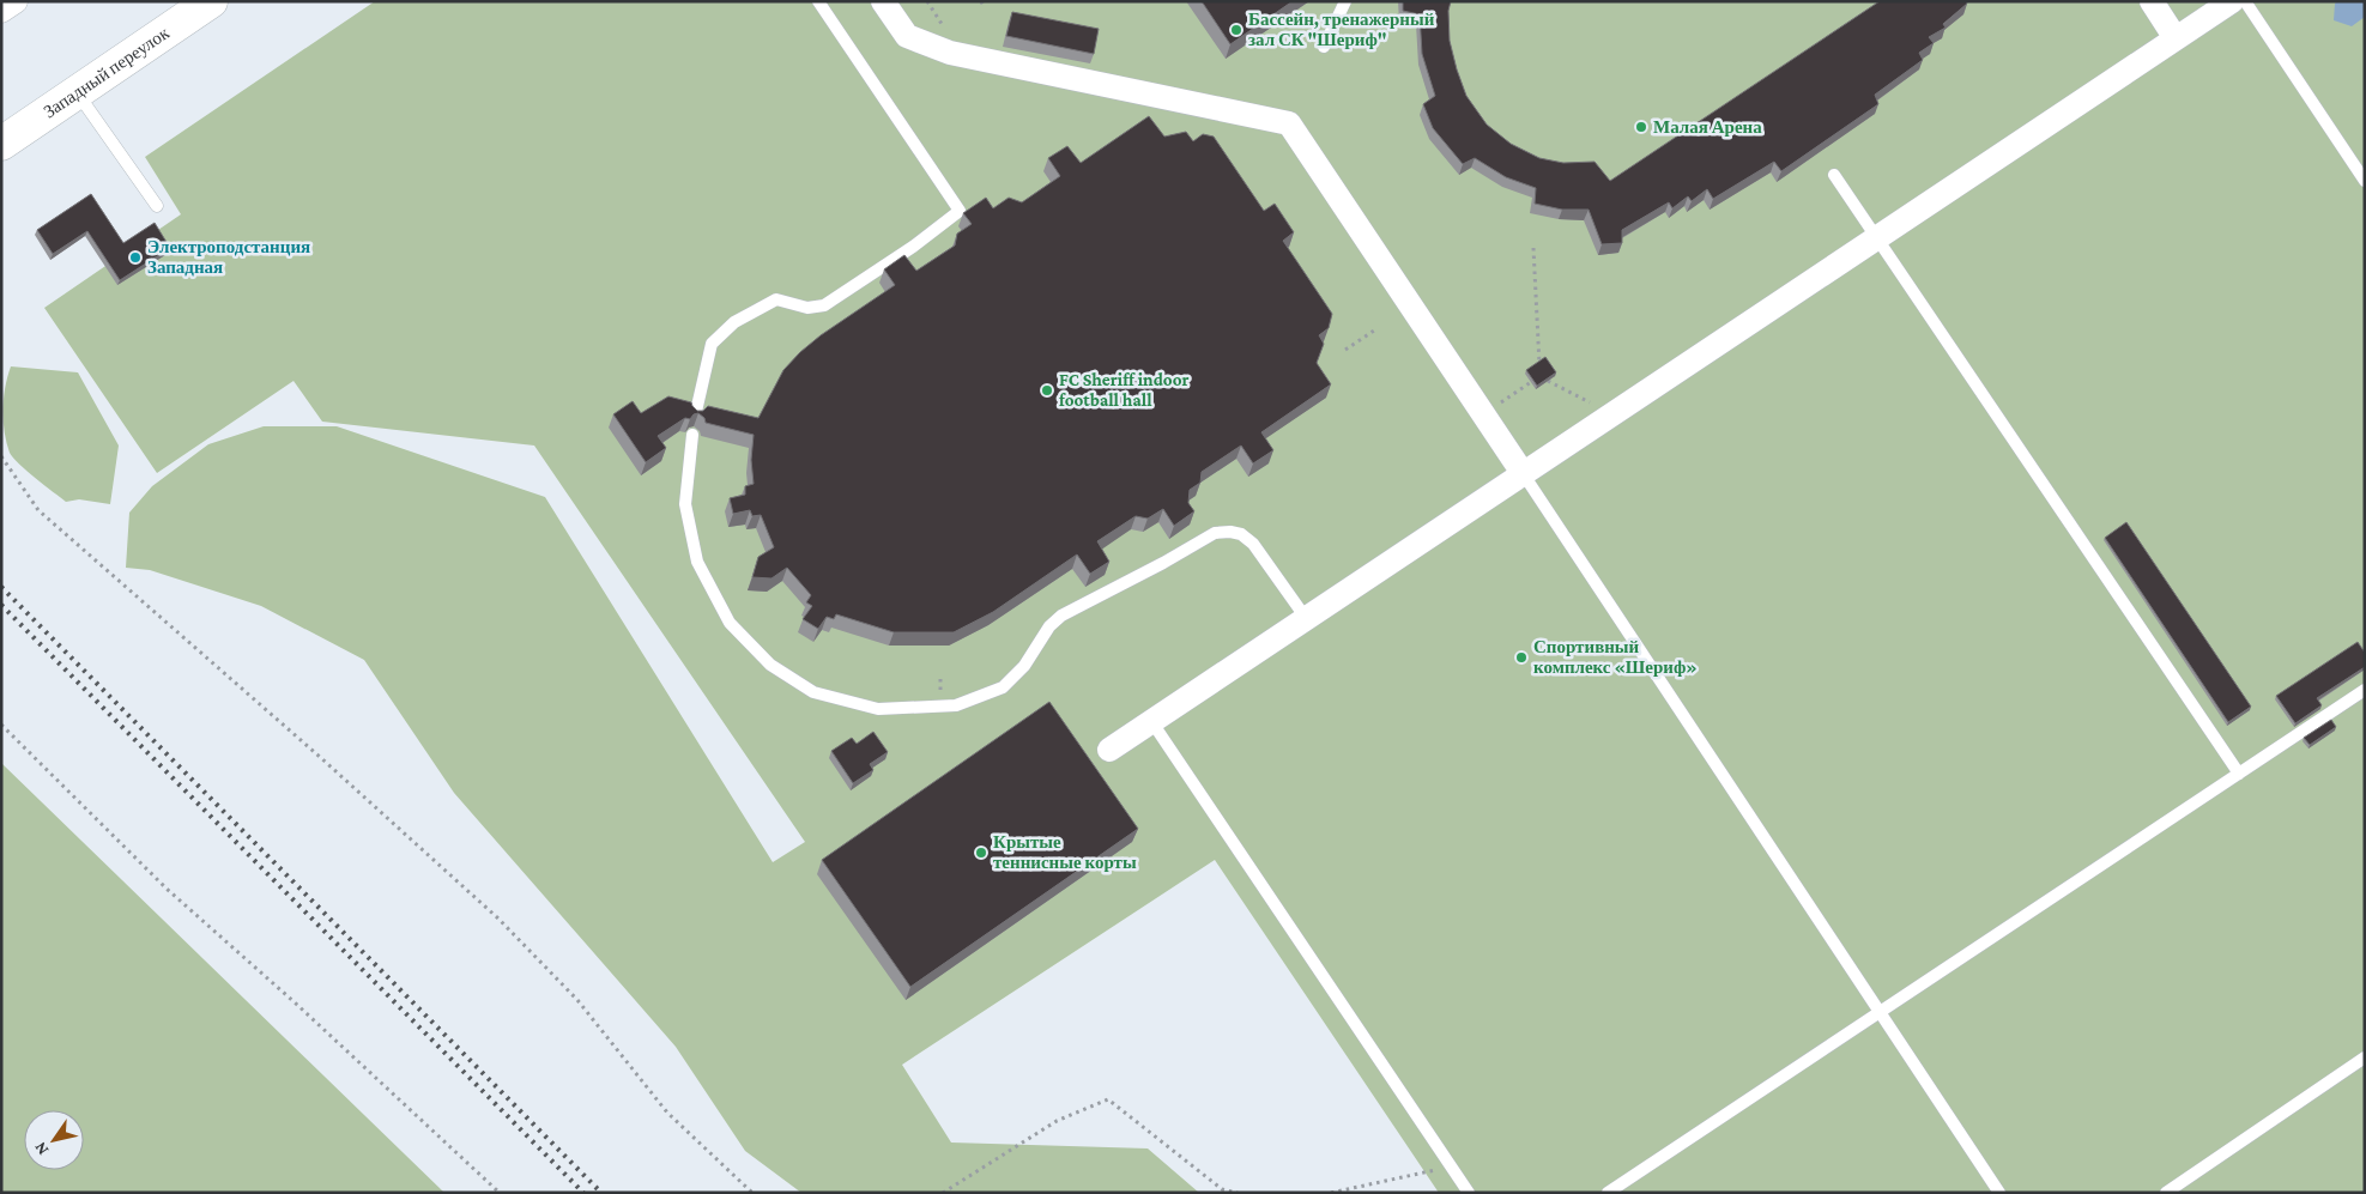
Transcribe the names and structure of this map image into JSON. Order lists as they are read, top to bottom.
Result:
{
  "streets": {
    "main road": ["Западный переулок"]
  },
  "places": [
    "Бассейн, тренажерный зал СК \"Шериф\"",
    "Малая Арена",
    "Электроподстанция Западная",
    "FC Sheriff indoor football hall",
    "Спортивный комплекс «Шериф»",
    "Крытые теннисные корты"
  ],
  "north": "bottom left"
}
